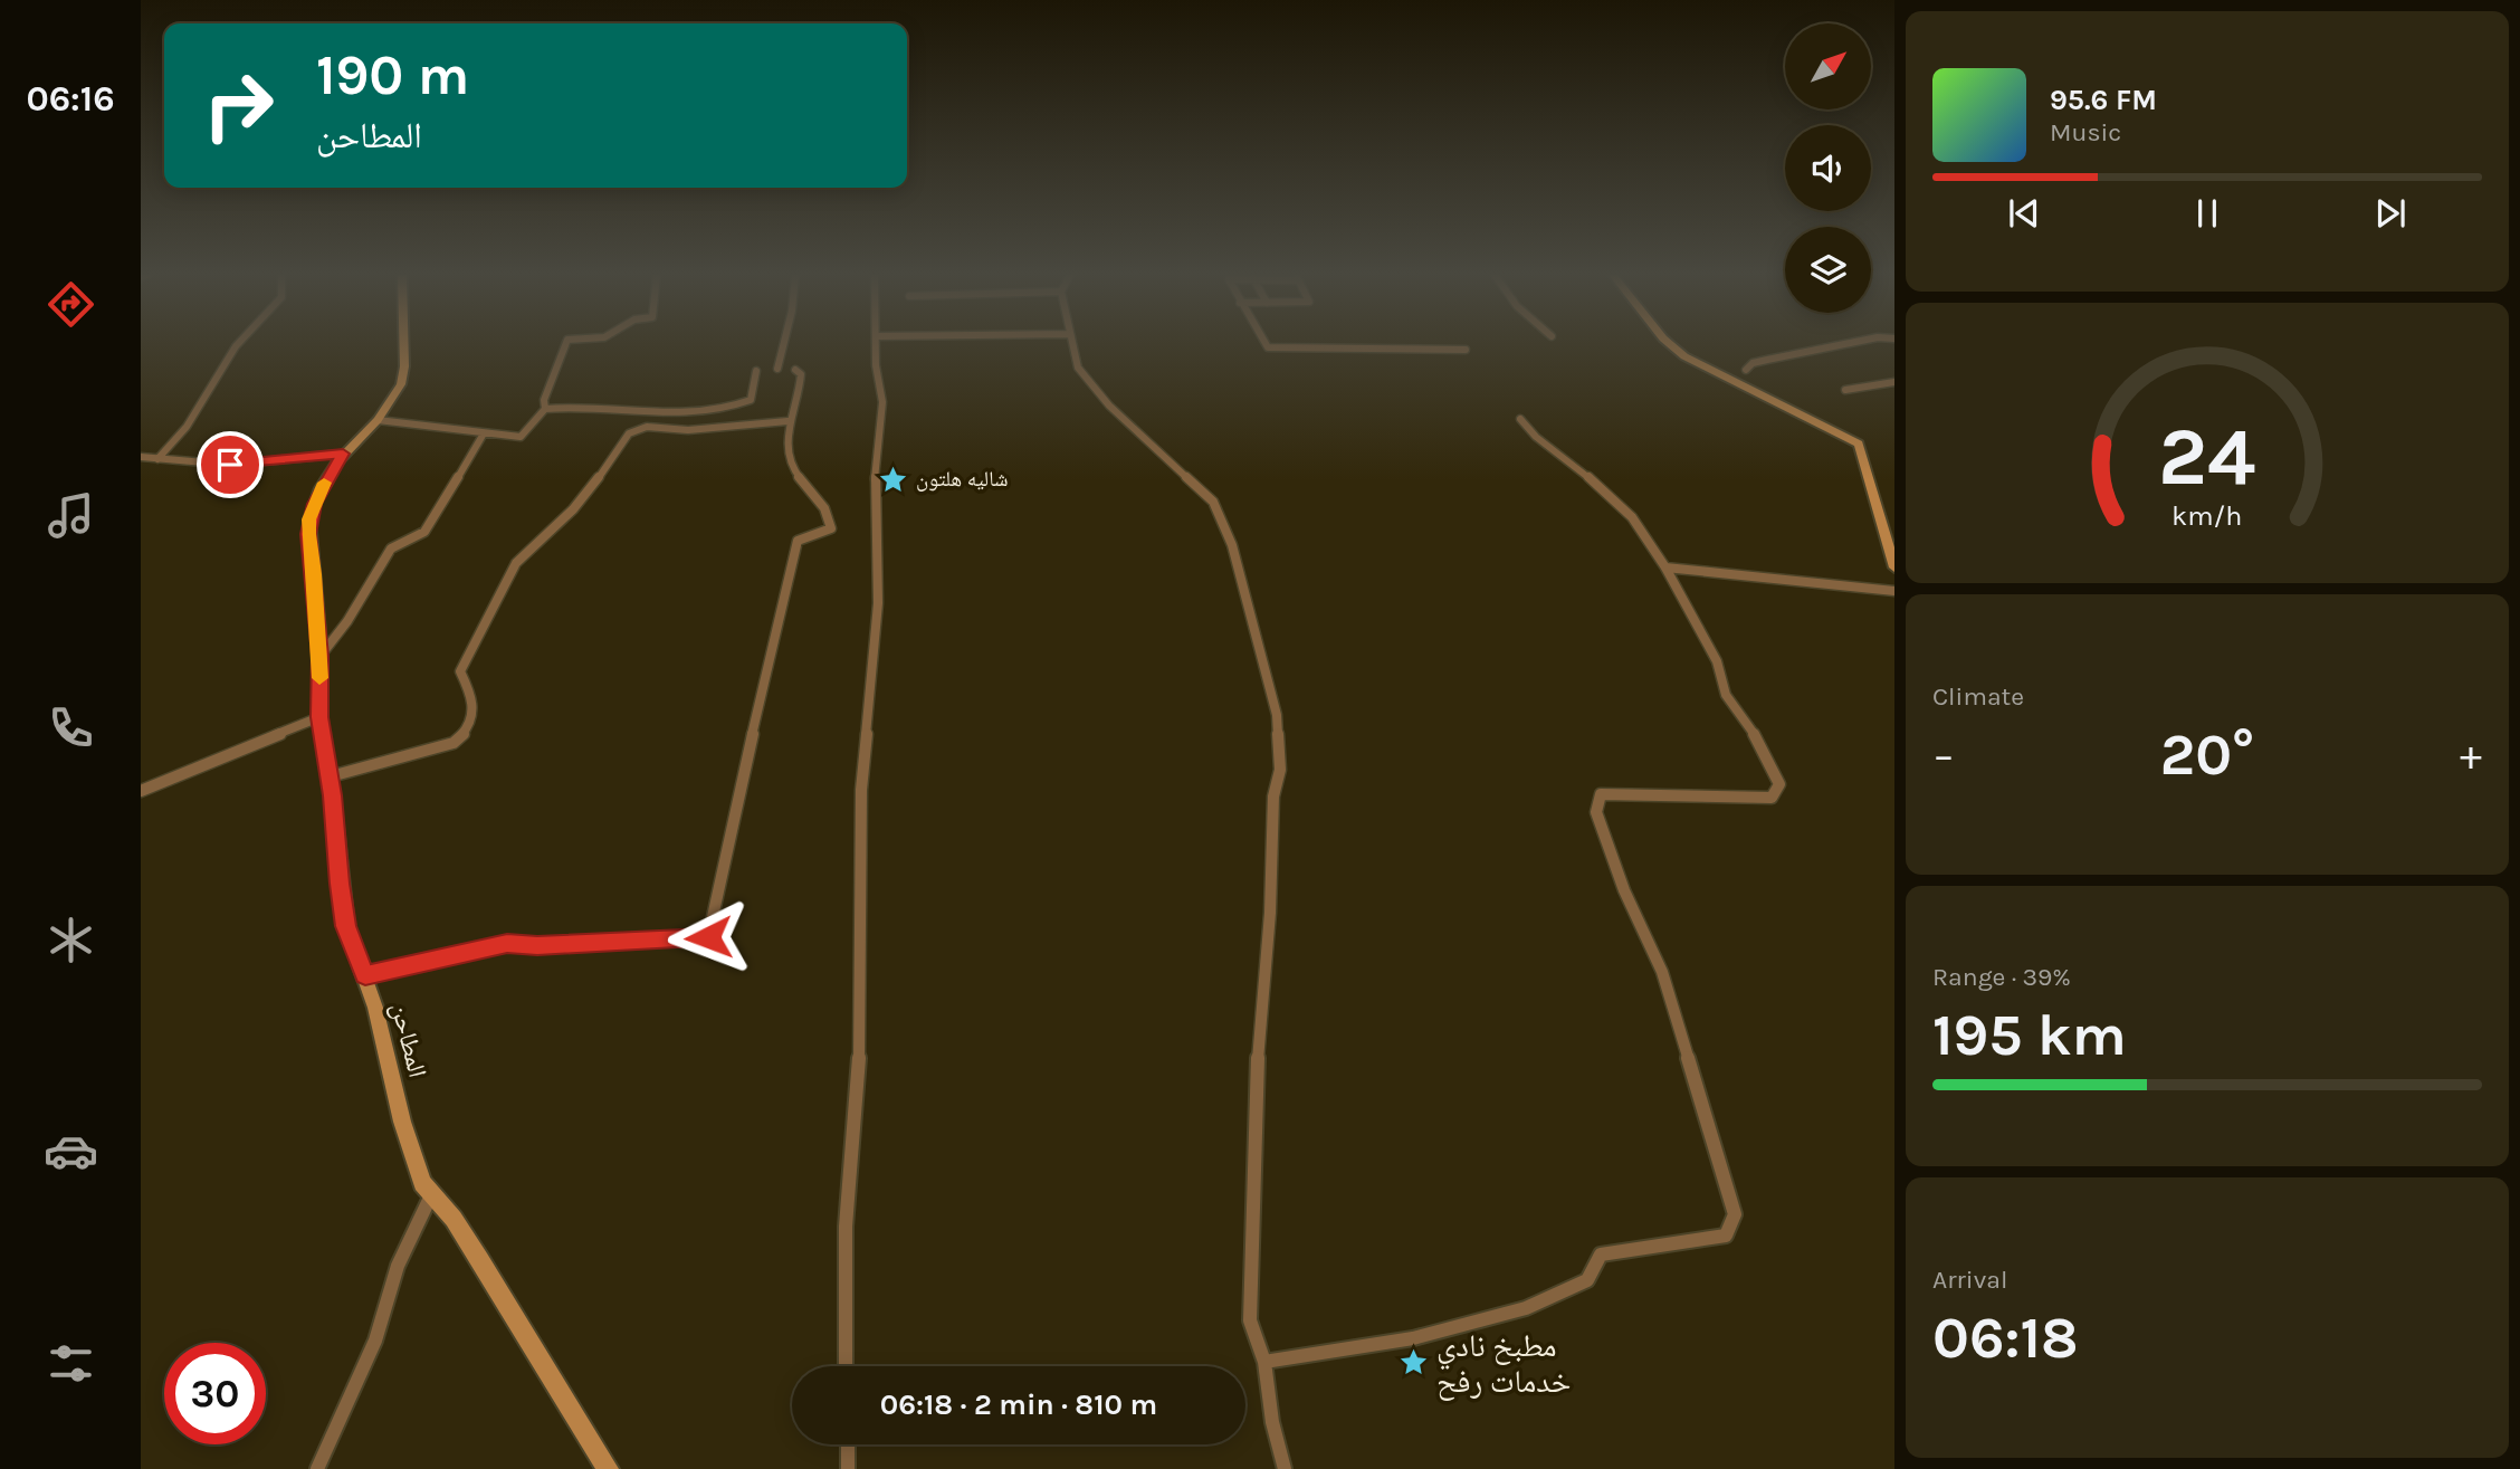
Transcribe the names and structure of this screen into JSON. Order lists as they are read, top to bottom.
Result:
{
  "streets": {
    "main road": ["المطاحن"]
  },
  "places": {
    "place": ["شاليه هلتون", "مطبخ نادي خدمات رفح"]
  },
  "north": "top right",
  "page": {
    "tabs": "06:16",
    "turn": ["190 m", "المطاحن"],
    "song": ["95.6 FM", "Music"],
    "tile": [
      "Climate",
      ["Range · 39%", "195 km"],
      ["Arrival", "06:18"]
    ],
    "heat": ["−", "20°", "+"],
    "limit": "30",
    "trip": "06:18 · 2 min · 810 m",
    "gauge": ["24", "km/h"]
  }
}
